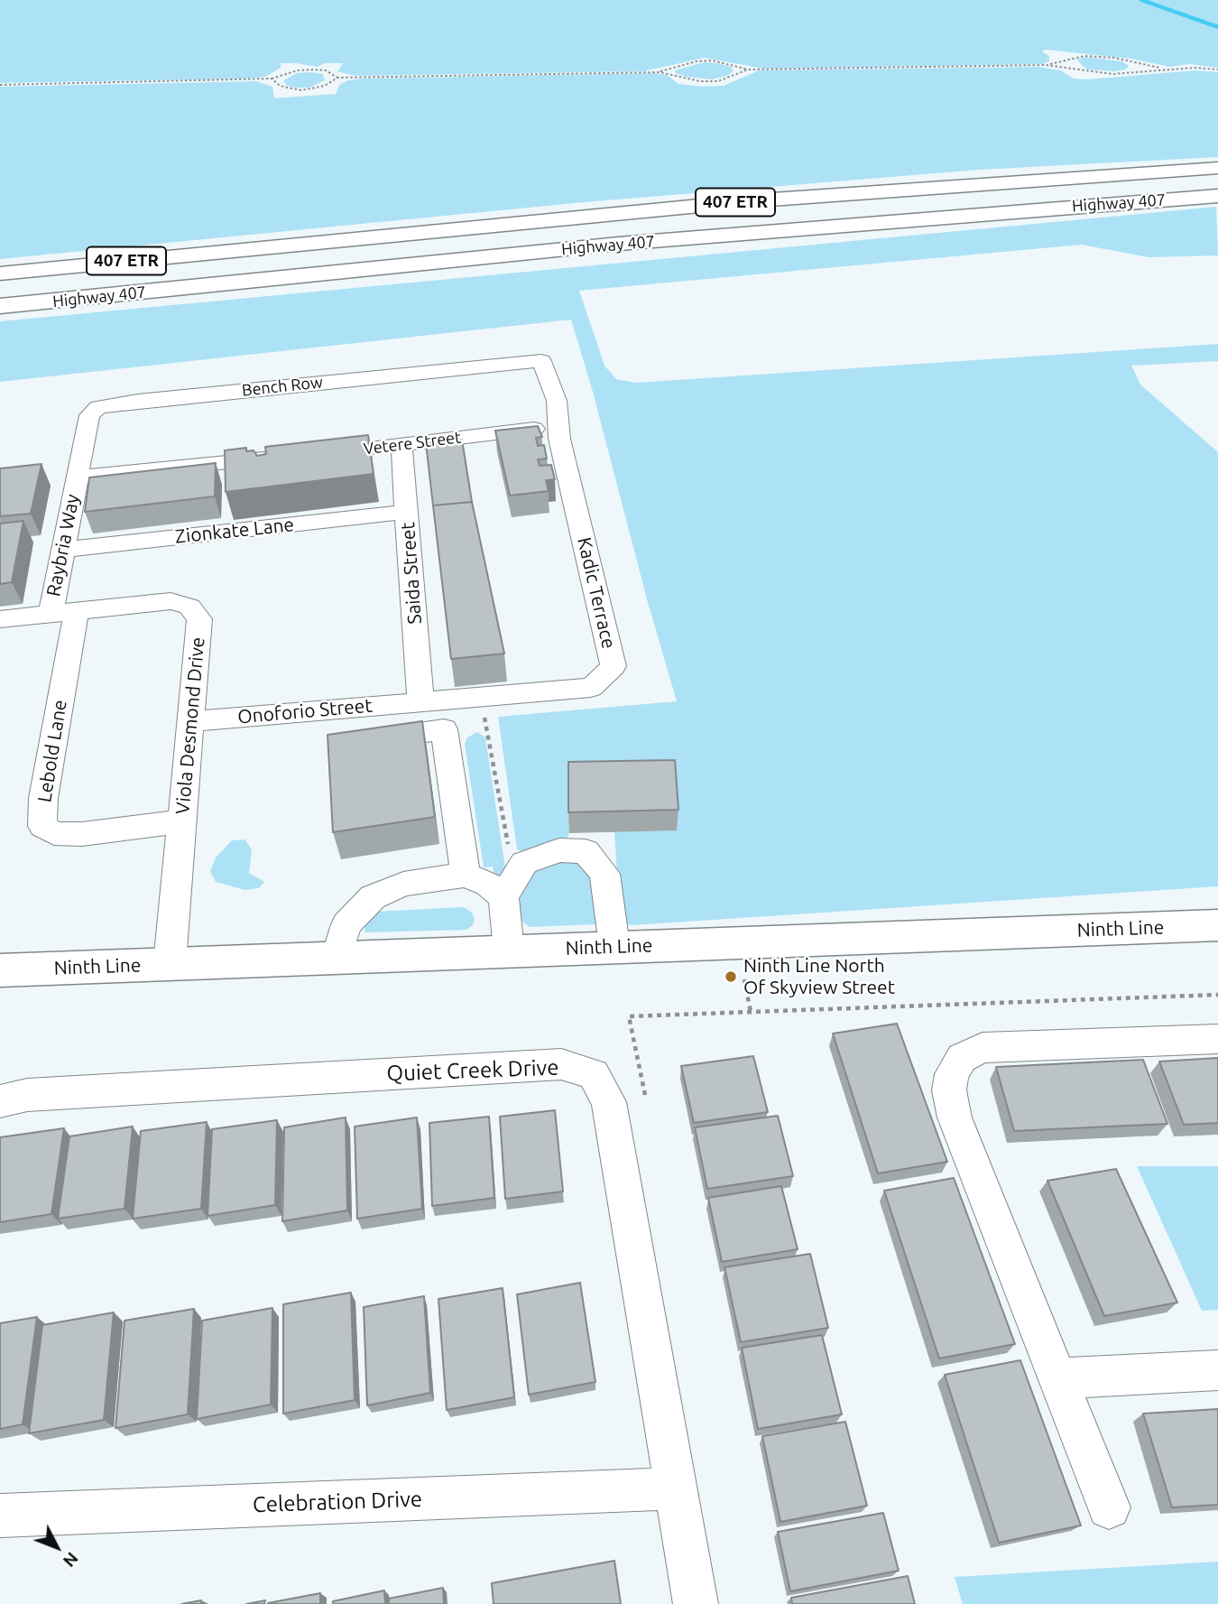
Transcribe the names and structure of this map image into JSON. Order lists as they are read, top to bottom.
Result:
{
  "streets": {
    "main road": ["407 ETR", "Highway 407", "Ninth Line"],
    "street": [
      "Bench Row",
      "Vetere Street",
      "Zionkate Lane",
      "Raybria Way",
      "Saida Street",
      "Kadic Terrace",
      "Onoforio Street",
      "Viola Desmond Drive",
      "Lebold Lane",
      "Quiet Creek Drive",
      "Celebration Drive"
    ]
  },
  "crossings": [
    ["Bench Row", "Raybria Way"],
    ["Bench Row", "Kadic Terrace"],
    ["Vetere Street", "Saida Street"],
    ["Vetere Street", "Kadic Terrace"],
    ["Zionkate Lane", "Raybria Way"],
    ["Zionkate Lane", "Saida Street"],
    ["Raybria Way", "Viola Desmond Drive"],
    ["Raybria Way", "Lebold Lane"],
    ["Saida Street", "Kadic Terrace"],
    ["Saida Street", "Onoforio Street"],
    ["Kadic Terrace", "Onoforio Street"],
    ["Onoforio Street", "Viola Desmond Drive"],
    ["Viola Desmond Drive", "Lebold Lane"],
    ["Viola Desmond Drive", "Ninth Line"],
    ["Quiet Creek Drive", "Celebration Drive"]
  ],
  "places": ["Ninth Line North Of Skyview Street"],
  "north": "bottom right"
}
